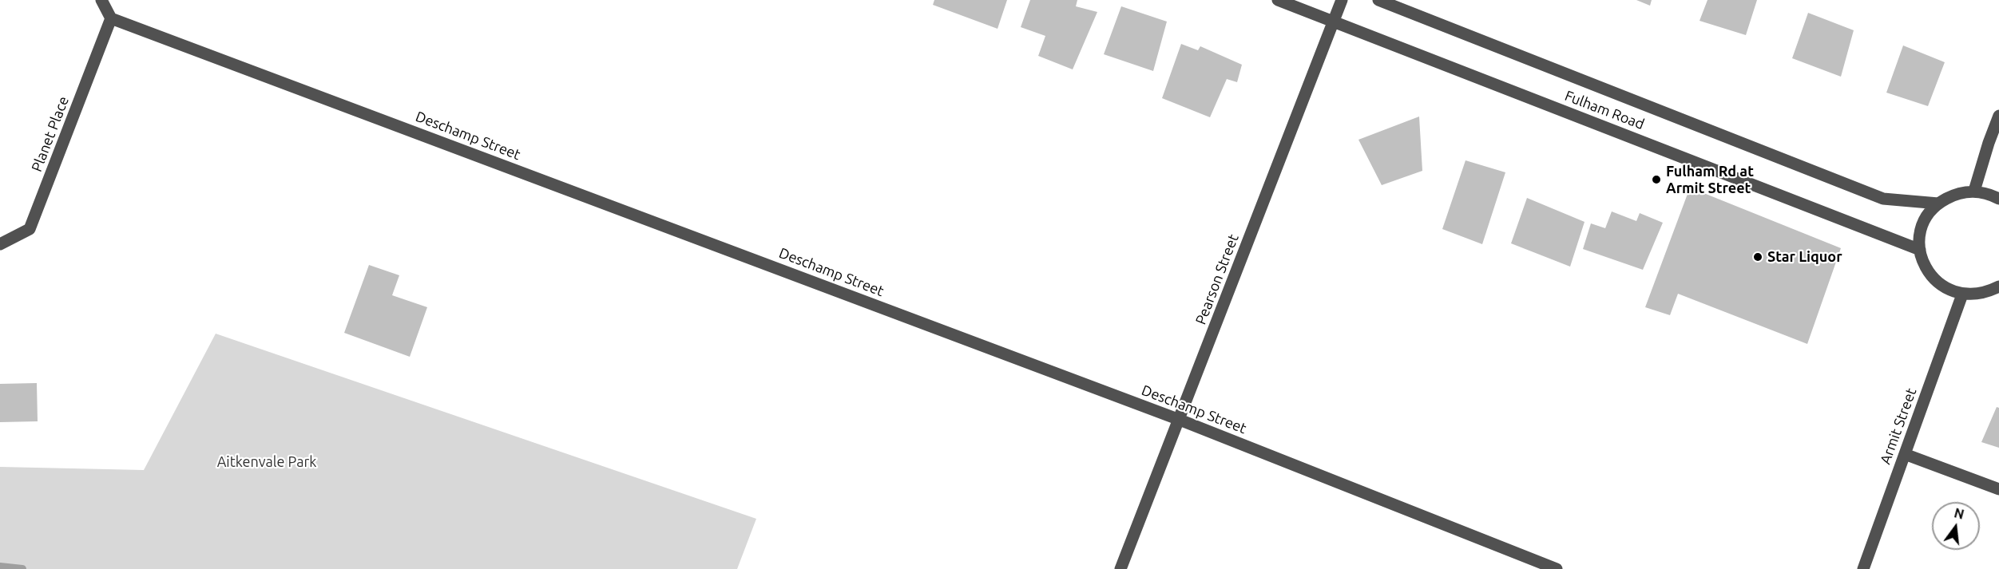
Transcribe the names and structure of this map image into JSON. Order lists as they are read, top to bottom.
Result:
{
  "streets": {
    "street": [
      "Fulham Road",
      "Planet Place",
      "Deschamp Street",
      "Pearson Street",
      "Armit Street"
    ]
  },
  "crossings": [
    ["Fulham Road", "Pearson Street"],
    ["Planet Place", "Deschamp Street"],
    ["Deschamp Street", "Pearson Street"]
  ],
  "parks": ["Aitkenvale Park"],
  "places": ["Fulham Rd at Armit Street", "Star Liquor"],
  "north": "top"
}
